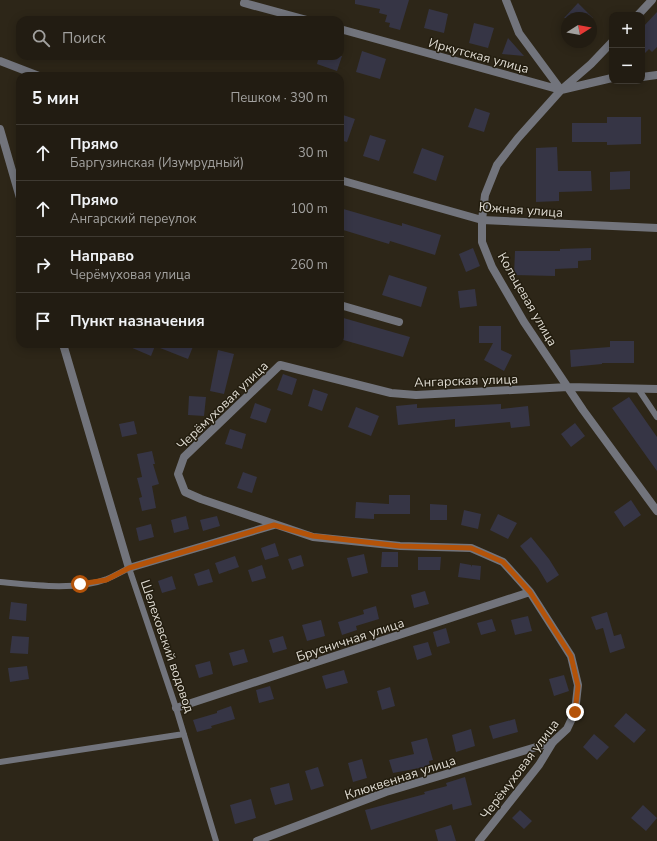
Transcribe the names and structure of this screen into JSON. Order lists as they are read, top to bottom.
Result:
{
  "streets": {
    "street": [
      "Иркутская улица",
      "Южная улица",
      "Кольцевая улица",
      "Ангарская улица",
      "Черёмуховая улица",
      "Брусничная улица",
      "Шелеховский водовод",
      "Клюквенная улица"
    ]
  },
  "crossings": [
    ["Иркутская улица", "Кольцевая улица"],
    ["Южная улица", "Кольцевая улица"],
    ["Кольцевая улица", "Ангарская улица"],
    ["Ангарская улица", "Черёмуховая улица"],
    ["Черёмуховая улица", "Брусничная улица"],
    ["Черёмуховая улица", "Клюквенная улица"],
    ["Брусничная улица", "Шелеховский водовод"]
  ],
  "north": "right",
  "page": {
    "map_buttons": ["+", "−"],
    "search": "Поиск",
    "heading": ["5 мин", "Пешком · 390 m"],
    "list": [
      ["Прямо", "Баргузинская (Изумрудный)", "30 m"],
      ["Прямо", "Ангарский переулок", "100 m"],
      ["Направо", "Черёмуховая улица", "260 m"],
      "Пункт назначения"
    ]
  }
}
